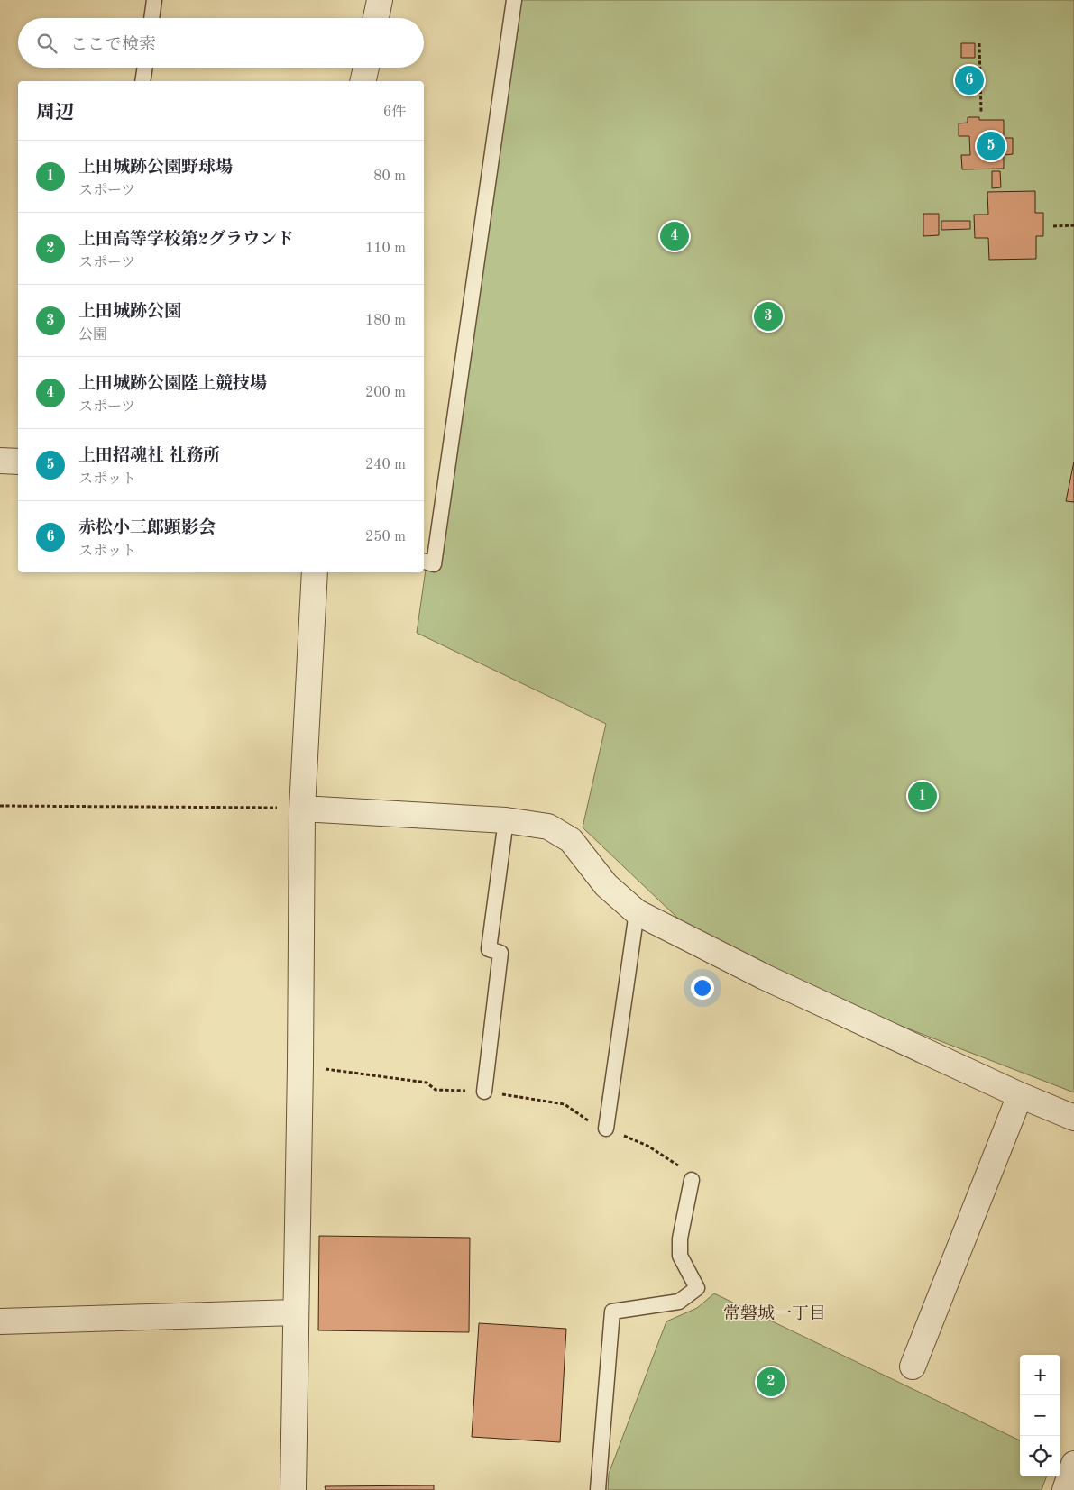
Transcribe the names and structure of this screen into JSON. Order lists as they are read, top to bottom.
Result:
{
  "districts": ["常磐城一丁目"],
  "page": {
    "search": "ここで検索",
    "pins": [
      "6",
      "5",
      "4",
      "3",
      "1",
      "2"
    ],
    "heading": ["周辺", "6件"],
    "list": [
      {
        "mark": "1",
        "name": "上田城跡公園野球場",
        "note": "スポーツ",
        "value": "80 m"
      },
      {
        "mark": "2",
        "name": "上田高等学校第2グラウンド",
        "note": "スポーツ",
        "value": "110 m"
      },
      {
        "mark": "3",
        "name": "上田城跡公園",
        "note": "公園",
        "value": "180 m"
      },
      {
        "mark": "4",
        "name": "上田城跡公園陸上競技場",
        "note": "スポーツ",
        "value": "200 m"
      },
      {
        "mark": "5",
        "name": "上田招魂社 社務所",
        "note": "スポット",
        "value": "240 m"
      },
      {
        "mark": "6",
        "name": "赤松小三郎顕影会",
        "note": "スポット",
        "value": "250 m"
      }
    ],
    "map_buttons": ["+", "−"]
  }
}
